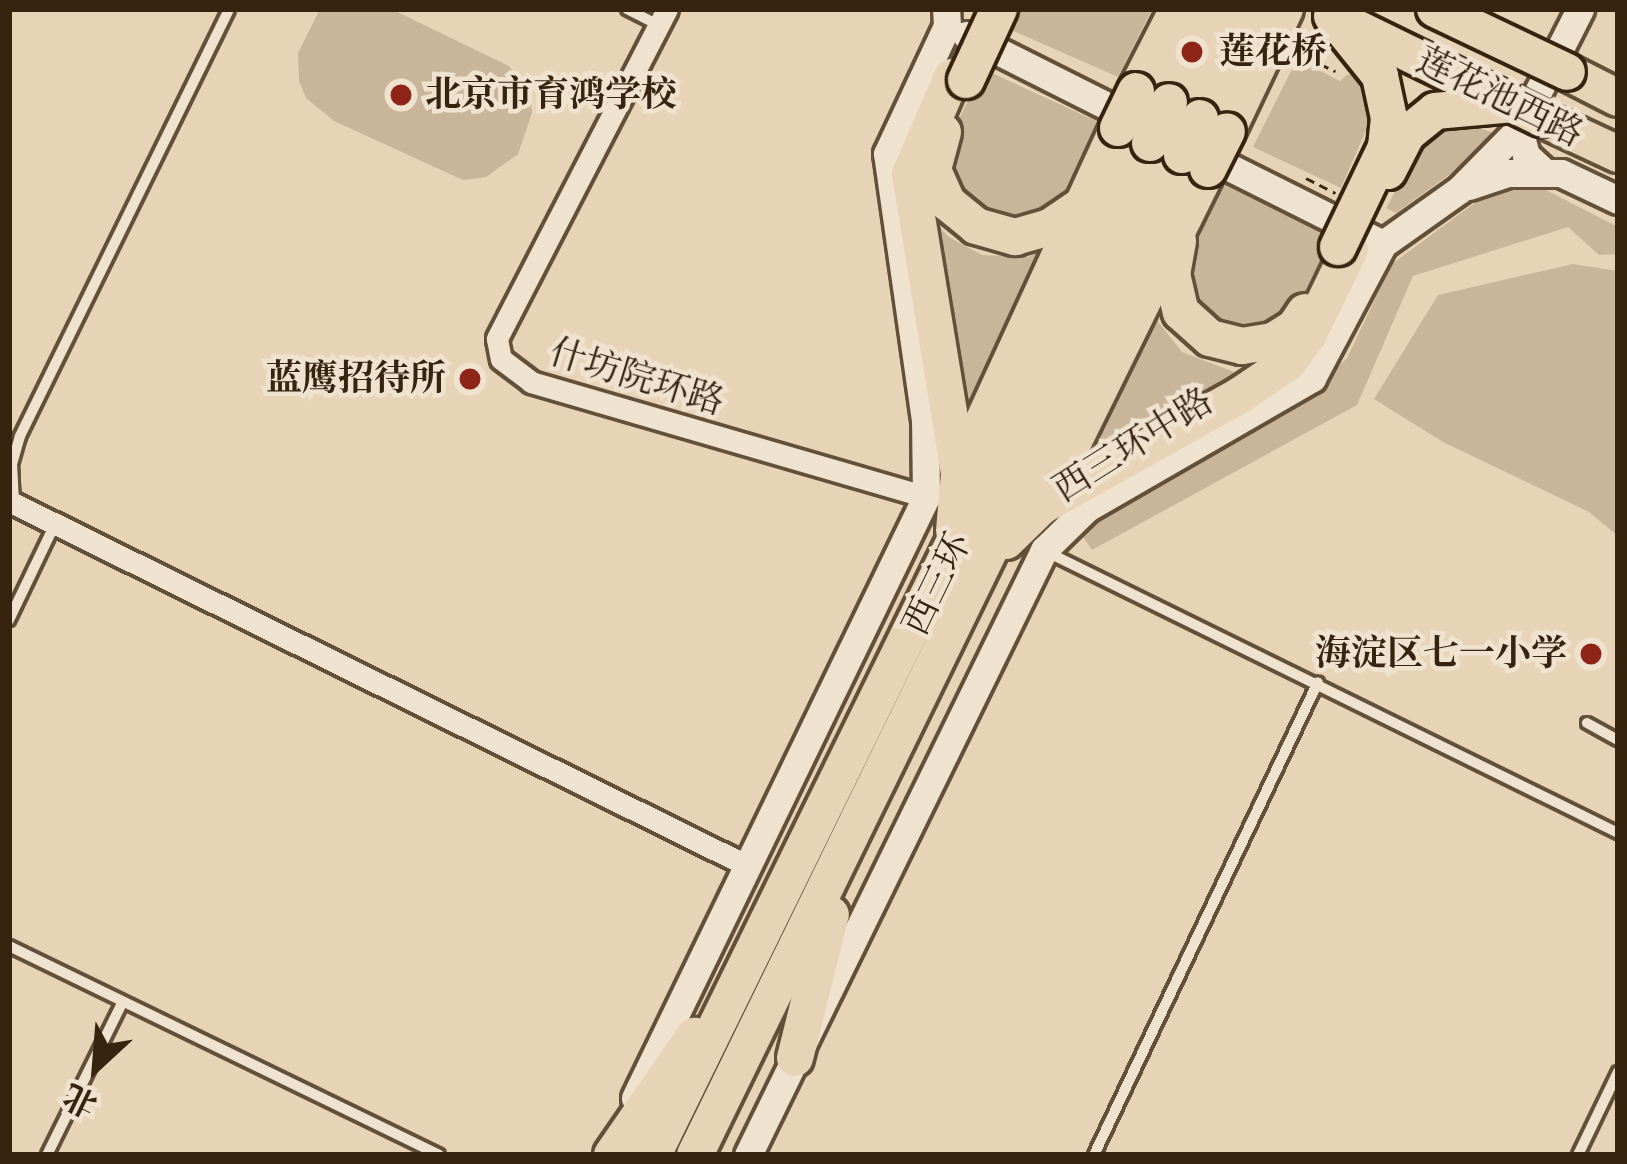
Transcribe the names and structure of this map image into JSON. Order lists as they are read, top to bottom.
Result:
{
  "streets": {
    "highway": ["莲花池西路", "西三环"],
    "street": ["什坊院环路", "西三环中路"]
  },
  "crossings": [
    ["莲花池西路", "西三环中路"]
  ],
  "places": [
    "莲花桥",
    "北京市育鸿学校",
    "蓝鹰招待所",
    "海淀区七一小学"
  ],
  "north": "bottom left"
}
